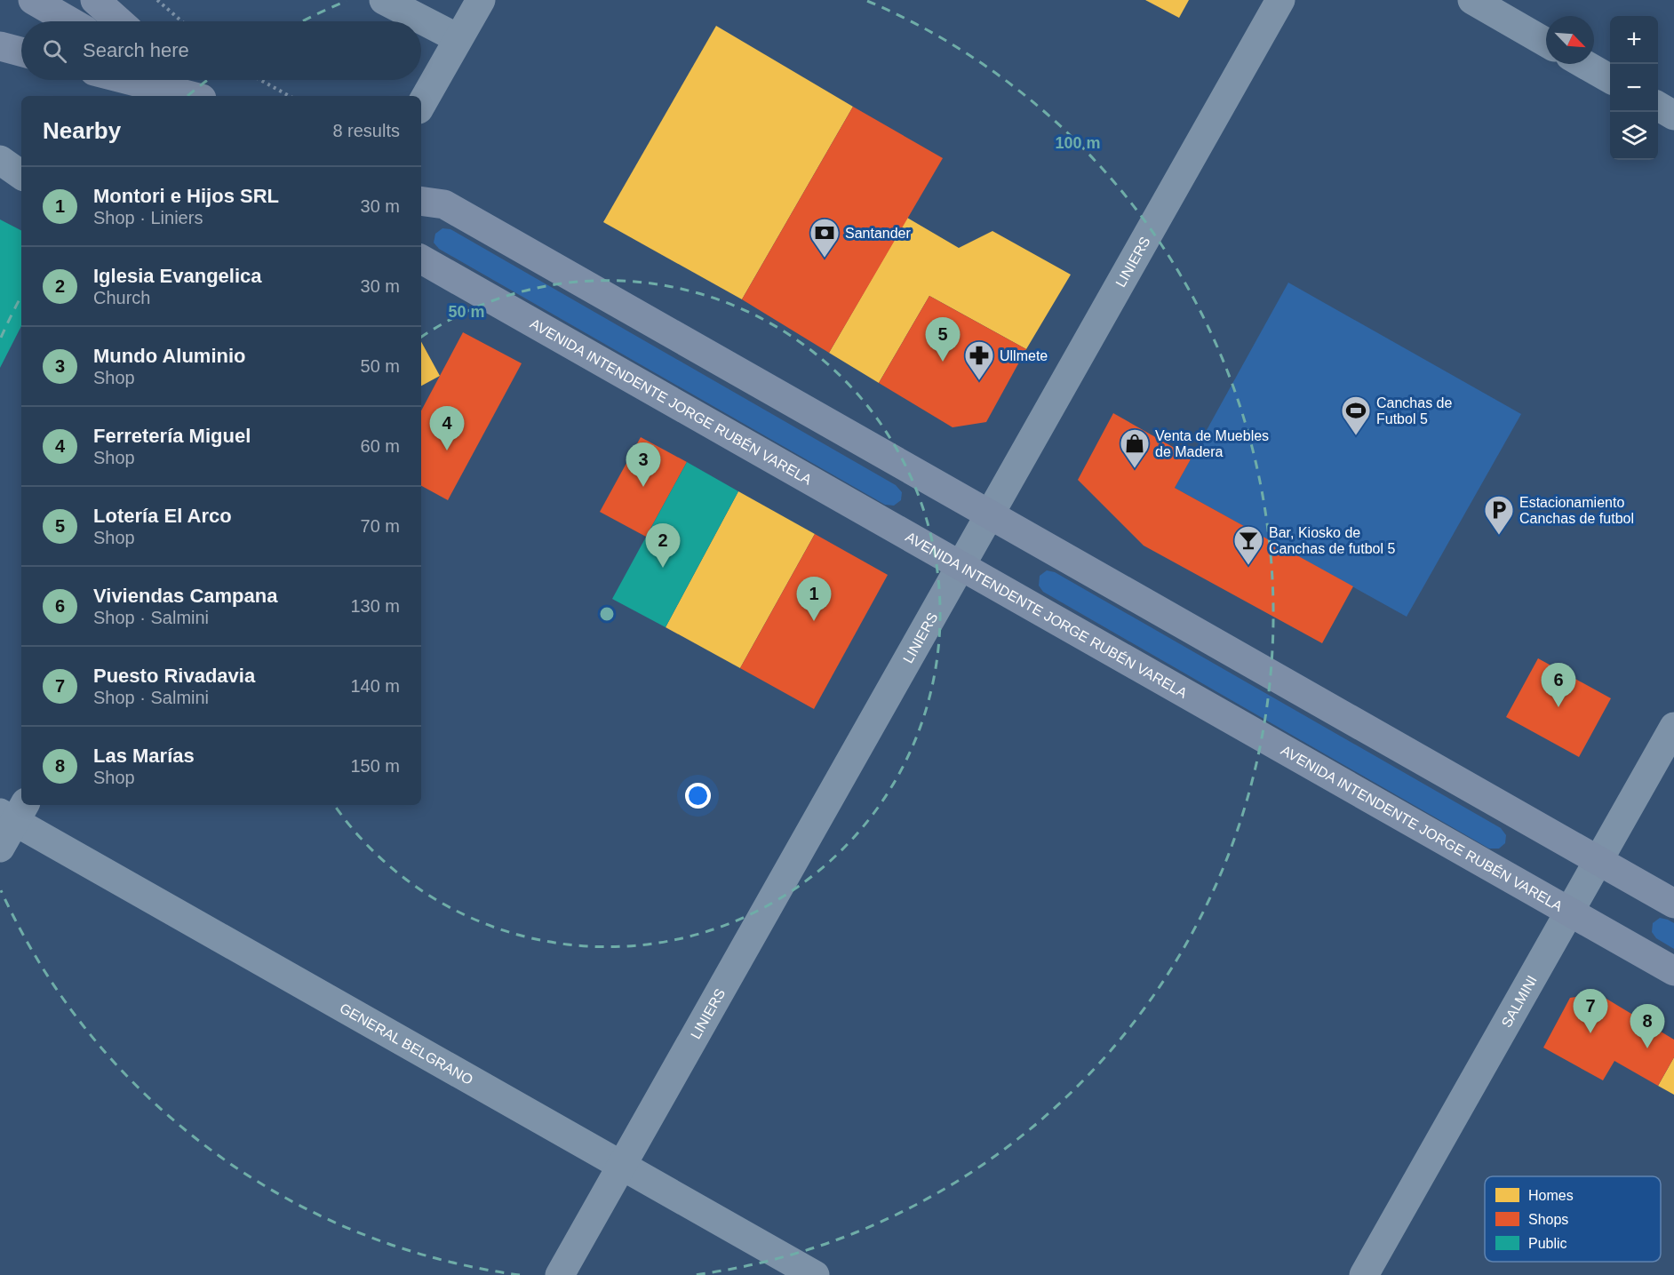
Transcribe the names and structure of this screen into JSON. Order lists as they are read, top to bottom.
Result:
{
  "streets": {
    "main road": ["AVENIDA INTENDENTE JORGE RUBÉN VARELA"],
    "street": ["LINIERS", "SALMINI", "GENERAL BELGRANO"]
  },
  "crossings": [
    ["LINIERS", "AVENIDA INTENDENTE JORGE RUBÉN VARELA"],
    ["LINIERS", "GENERAL BELGRANO"],
    ["AVENIDA INTENDENTE JORGE RUBÉN VARELA", "SALMINI"]
  ],
  "places": {
    "bank": ["Santander"],
    "pharmacy": ["Ullmete"],
    "sports": ["Canchas de Futbol 5"],
    "shop": ["Venta de Muebles de Madera"],
    "parking": ["Estacionamiento Canchas de futbol"],
    "bar": ["Bar, Kiosko de Canchas de futbol 5"]
  },
  "legend": ["Homes", "Shops", "Public"],
  "north": "bottom right",
  "page": {
    "map_buttons": ["+", "−"],
    "search": "Search here",
    "heading": ["Nearby", "8 results"],
    "list": [
      {
        "mark": "1",
        "name": "Montori e Hijos SRL",
        "note": "Shop · Liniers",
        "value": "30 m"
      },
      {
        "mark": "2",
        "name": "Iglesia Evangelica",
        "note": "Church",
        "value": "30 m"
      },
      {
        "mark": "3",
        "name": "Mundo Aluminio",
        "note": "Shop",
        "value": "50 m"
      },
      {
        "mark": "4",
        "name": "Ferretería Miguel",
        "note": "Shop",
        "value": "60 m"
      },
      {
        "mark": "5",
        "name": "Lotería El Arco",
        "note": "Shop",
        "value": "70 m"
      },
      {
        "mark": "6",
        "name": "Viviendas Campana",
        "note": "Shop · Salmini",
        "value": "130 m"
      },
      {
        "mark": "7",
        "name": "Puesto Rivadavia",
        "note": "Shop · Salmini",
        "value": "140 m"
      },
      {
        "mark": "8",
        "name": "Las Marías",
        "note": "Shop",
        "value": "150 m"
      }
    ],
    "pins": [
      "5",
      "4",
      "3",
      "2",
      "1",
      "6",
      "7",
      "8"
    ]
  },
  "rings": ["100 m", "50 m"]
}
